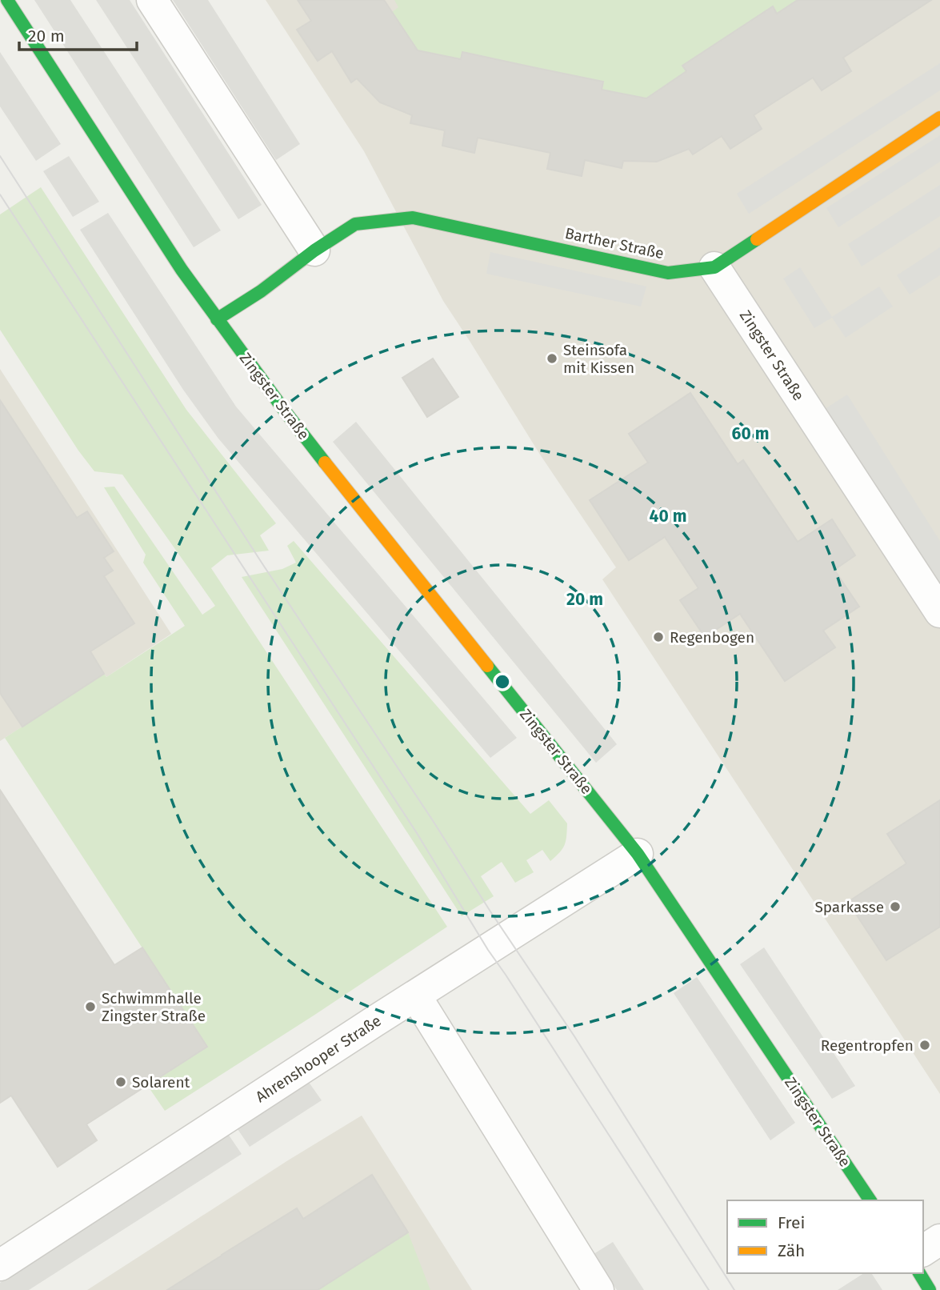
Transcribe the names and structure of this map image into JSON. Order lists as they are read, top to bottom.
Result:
{
  "streets": {
    "street": ["Barther Straße", "Zingster Straße", "Ahrenshooper Straße"]
  },
  "crossings": [
    ["Barther Straße", "Zingster Straße"],
    ["Zingster Straße", "Ahrenshooper Straße"]
  ],
  "places": [
    "Steinsofa mit Kissen",
    "Regenbogen",
    "Sparkasse",
    "Schwimmhalle Zingster Straße",
    "Regentropfen",
    "Solarent"
  ],
  "legend": ["Frei", "Zäh"],
  "scale_bar": "20 m",
  "rings": ["60 m", "40 m", "20 m"]
}
